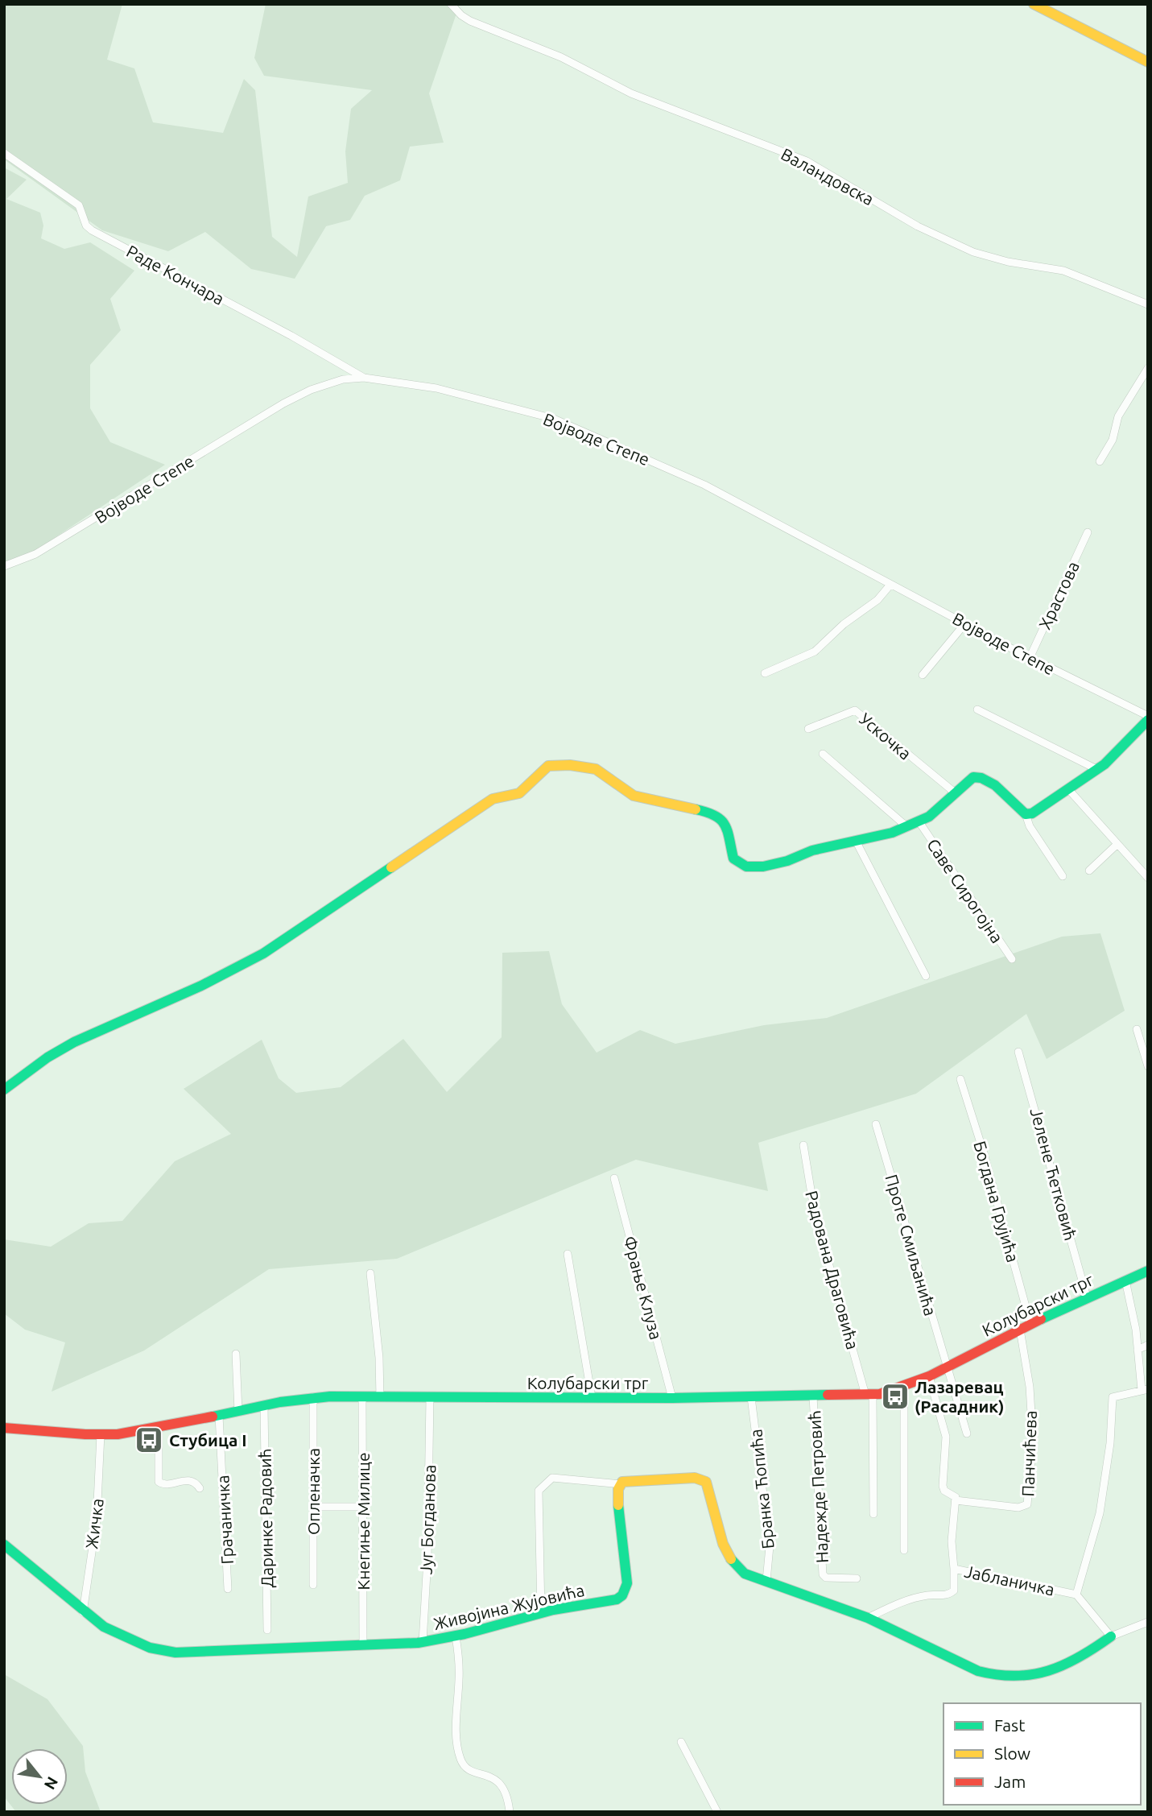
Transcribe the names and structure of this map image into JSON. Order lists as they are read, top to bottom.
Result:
{
  "streets": {
    "street": [
      "Валандовска",
      "Раде Кончара",
      "Војводе Степе",
      "Храстова",
      "Ускочка",
      "Саве Сирогојна",
      "Јелене Ћетковић",
      "Богдана Грујића",
      "Проте Смиљанића",
      "Радована Драговића",
      "Фрање Клуза",
      "Колубарски трг",
      "Панчићева",
      "Надежде Петровић",
      "Бранка Ћопића",
      "Опленачка",
      "Даринке Радовић",
      "Грачаничка",
      "Југ Богданова",
      "Кнегиње Милице",
      "Жичка",
      "Јабланичка",
      "Живојина Жујовића"
    ]
  },
  "crossings": [
    ["Раде Кончара", "Војводе Степе"],
    ["Војводе Степе", "Храстова"],
    ["Јелене Ћетковић", "Колубарски трг"],
    ["Богдана Грујића", "Колубарски трг"],
    ["Проте Смиљанића", "Колубарски трг"],
    ["Радована Драговића", "Колубарски трг"],
    ["Фрање Клуза", "Колубарски трг"],
    ["Колубарски трг", "Панчићева"],
    ["Колубарски трг", "Надежде Петровић"],
    ["Колубарски трг", "Бранка Ћопића"],
    ["Колубарски трг", "Опленачка"],
    ["Колубарски трг", "Даринке Радовић"],
    ["Колубарски трг", "Грачаничка"],
    ["Колубарски трг", "Југ Богданова"],
    ["Колубарски трг", "Кнегиње Милице"],
    ["Колубарски трг", "Жичка"],
    ["Југ Богданова", "Живојина Жујовића"],
    ["Кнегиње Милице", "Живојина Жујовића"],
    ["Жичка", "Живојина Жујовића"]
  ],
  "places": {
    "bus stop": ["Лазаревац (Расадник)", "Стубица I"]
  },
  "legend": ["Fast", "Slow", "Jam"],
  "north": "bottom right"
}
